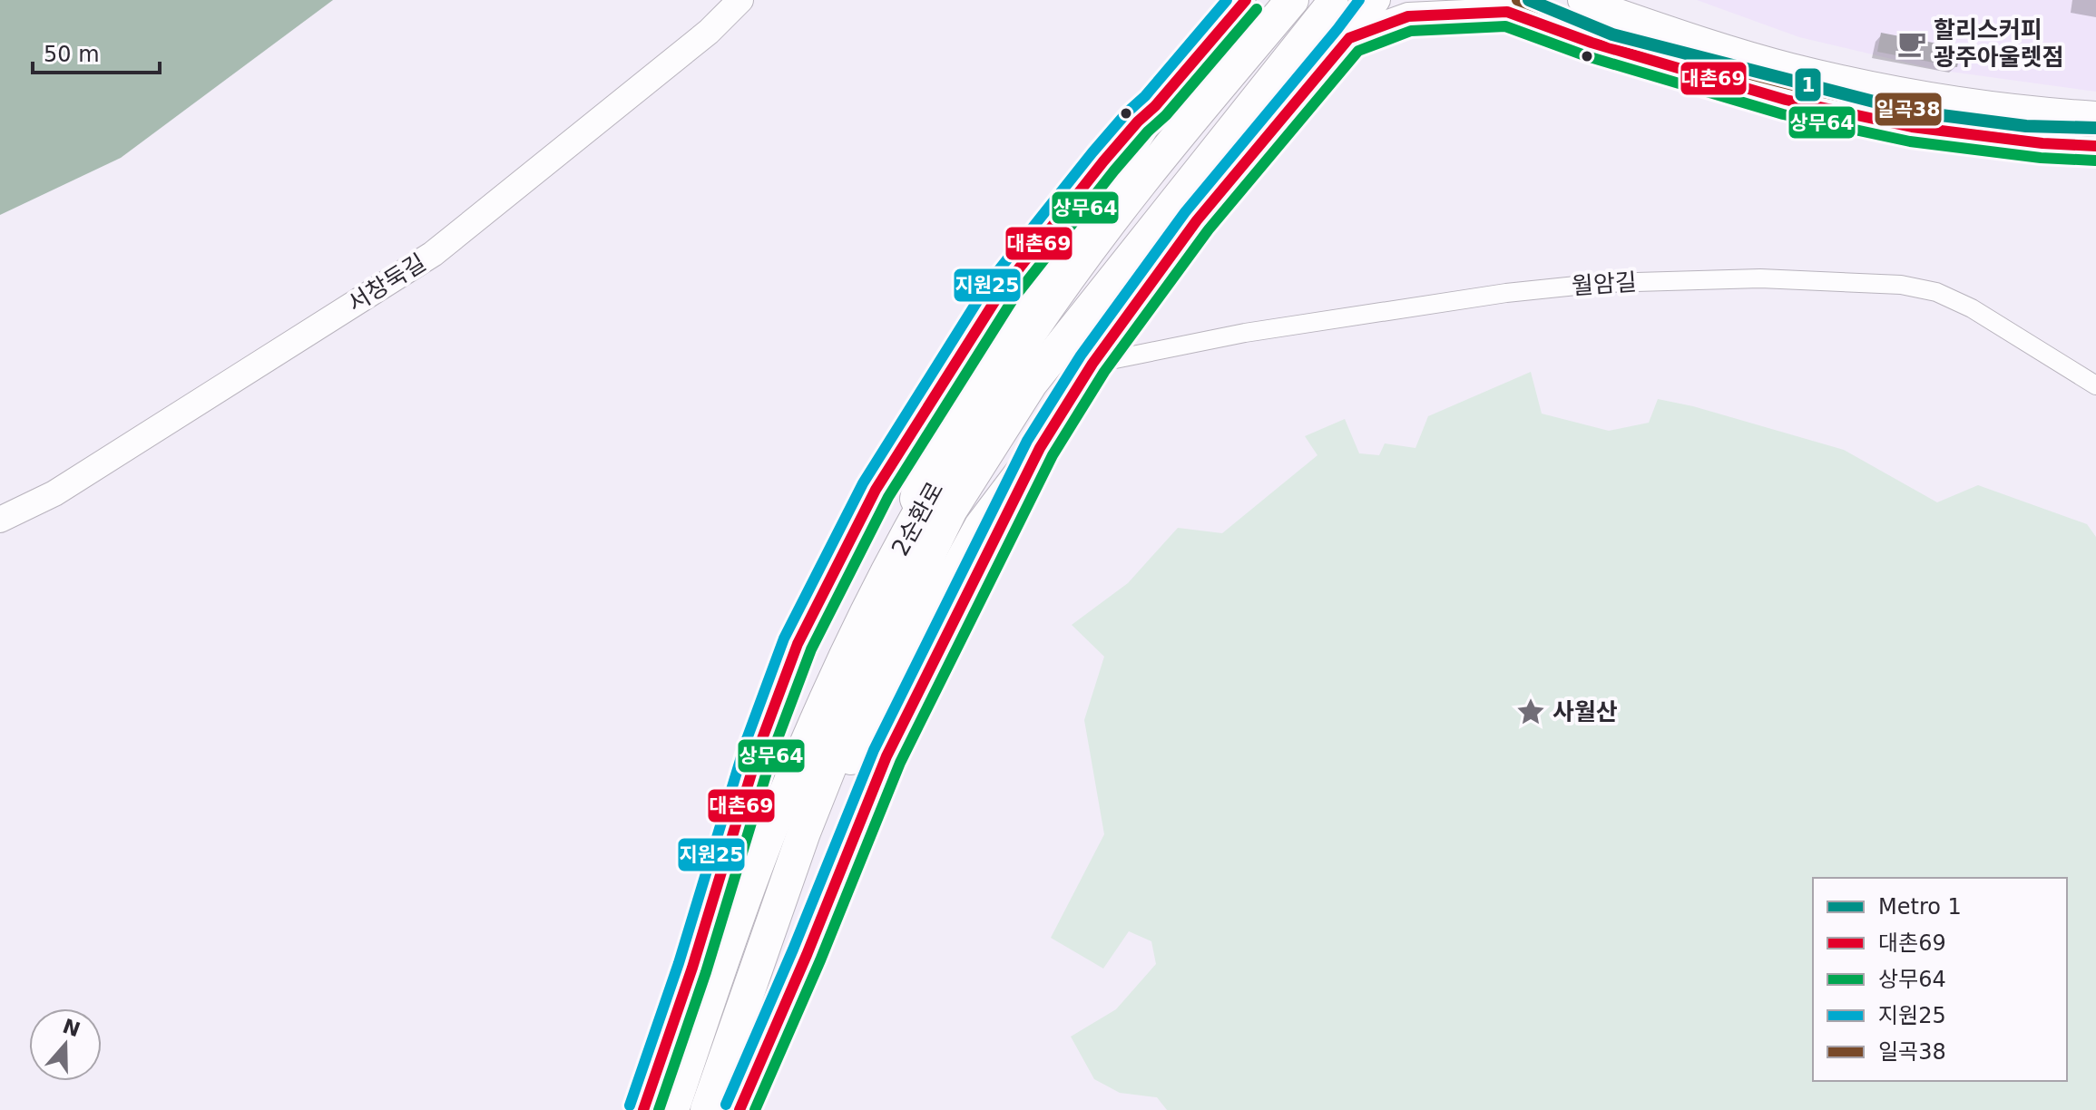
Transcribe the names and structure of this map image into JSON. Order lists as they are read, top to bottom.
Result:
{
  "streets": {
    "highway": ["2순환로"],
    "street": ["서창둑길", "월암길"]
  },
  "places": {
    "cafe": ["할리스커피 광주아울렛점"],
    "place": ["사월산"]
  },
  "lines": [
    "metro line 1",
    "transit line 대촌69",
    "transit line 지원25",
    "transit line 일곡38",
    "transit line 상무64"
  ],
  "legend": [
    "Metro 1",
    "대촌69",
    "상무64",
    "지원25",
    "일곡38"
  ],
  "scale_bar": "50 m",
  "north": "top"
}
